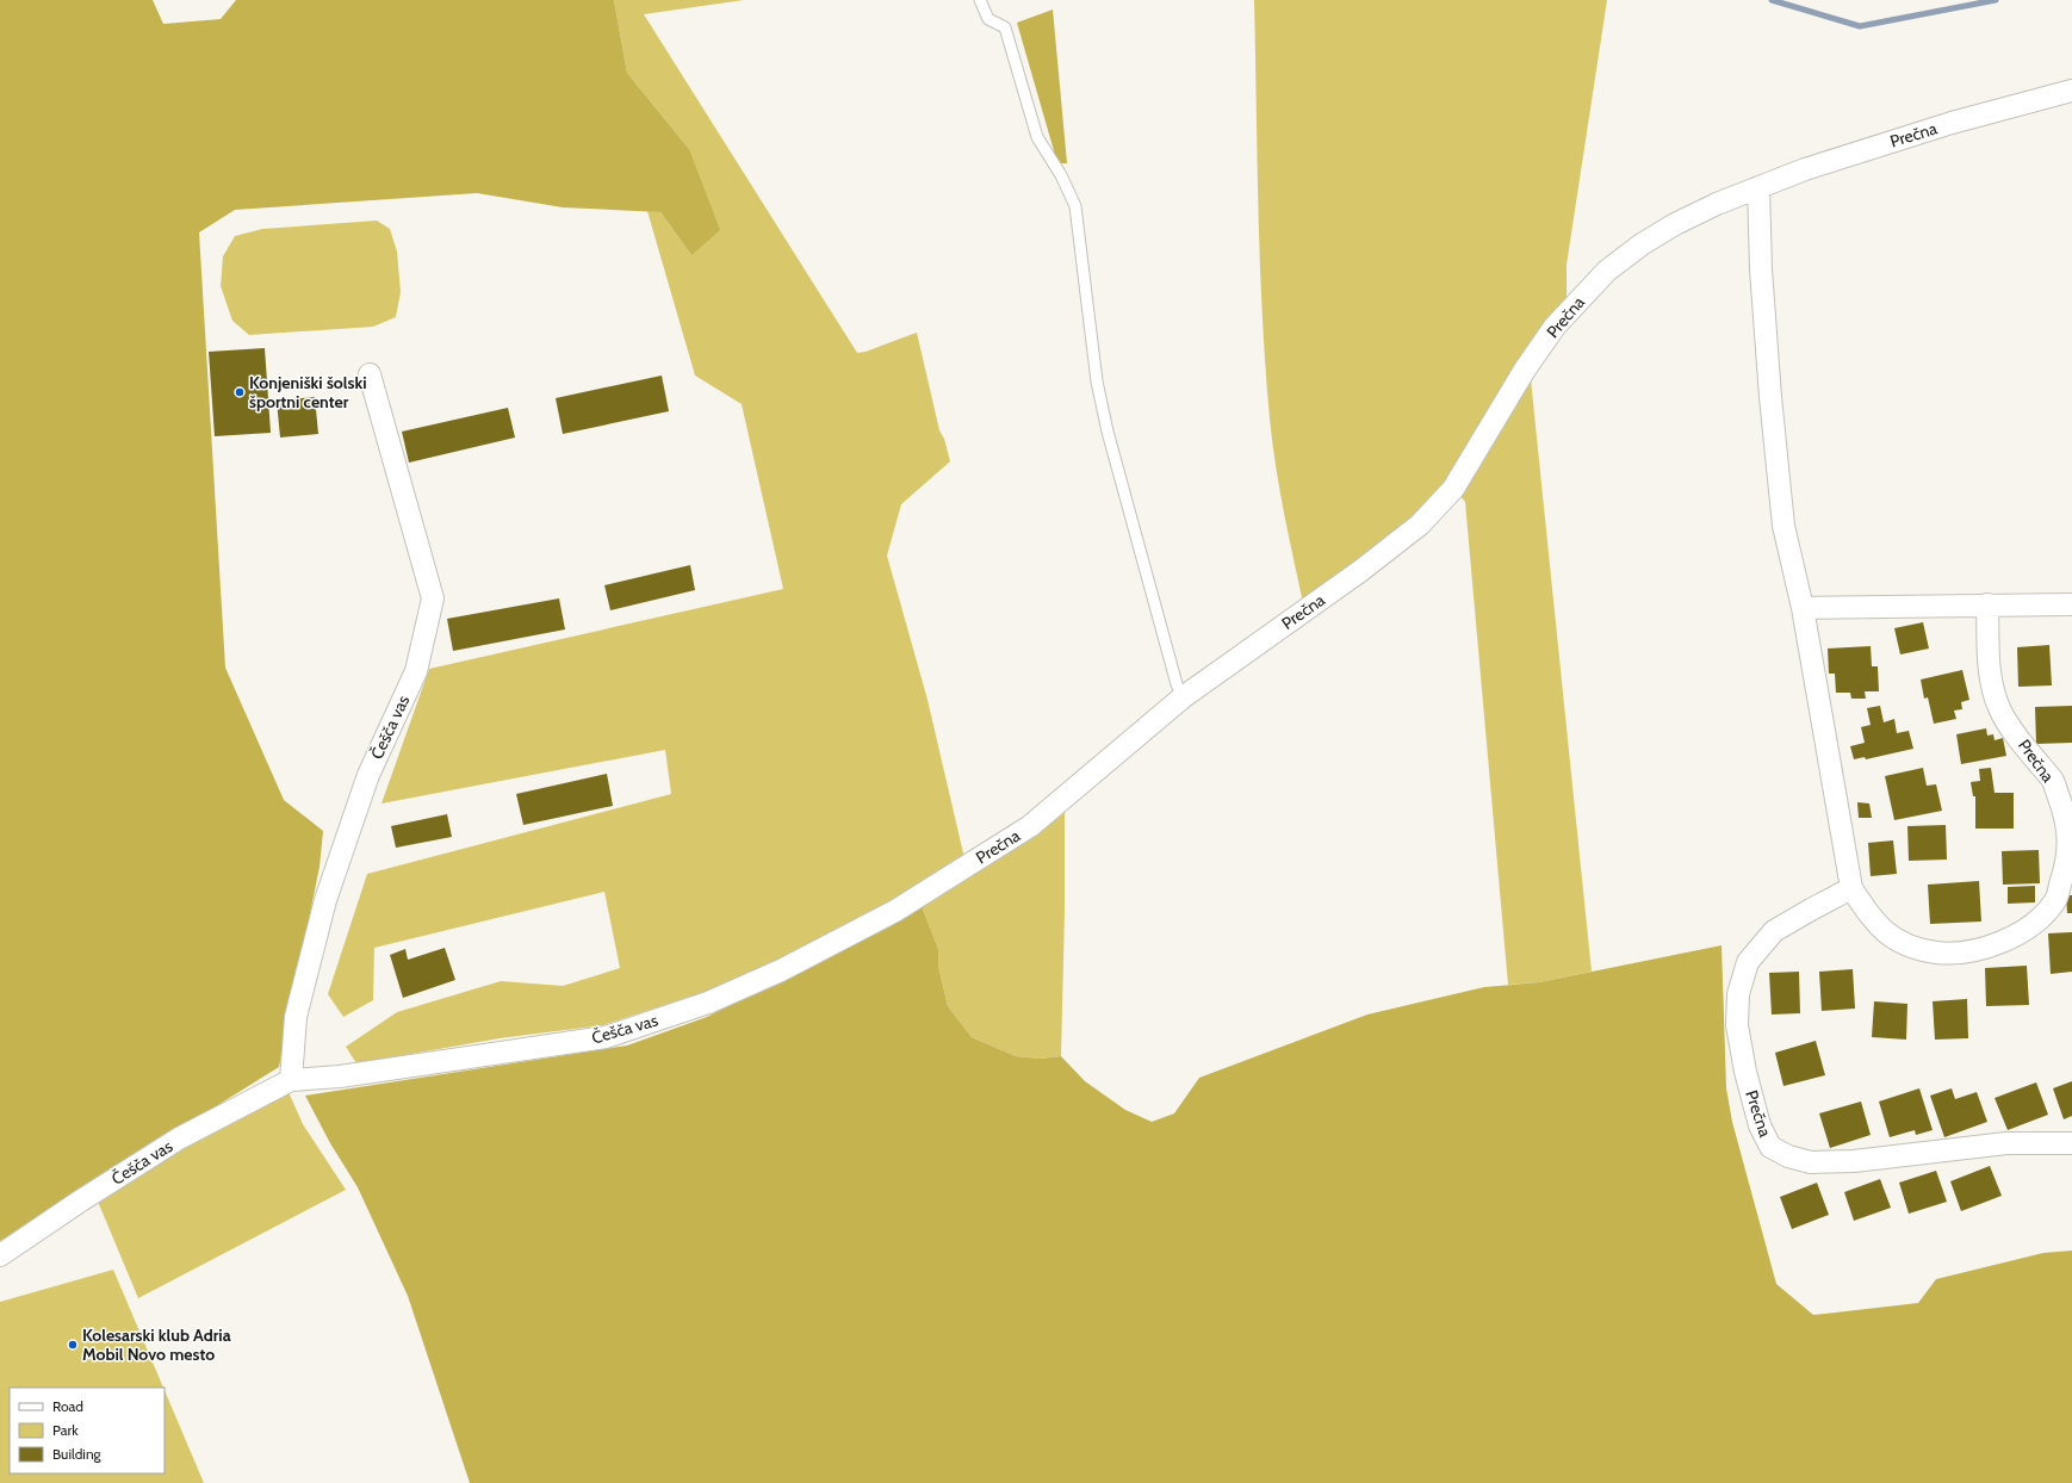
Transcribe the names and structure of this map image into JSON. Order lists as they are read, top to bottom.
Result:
{
  "streets": {
    "street": ["Prečna", "Češča vas"]
  },
  "crossings": [
    ["Prečna", "Češča vas"]
  ],
  "places": ["Konjeniški šolski športni center", "Kolesarski klub Adria Mobil Novo mesto"],
  "legend": ["Road", "Park", "Building"]
}
